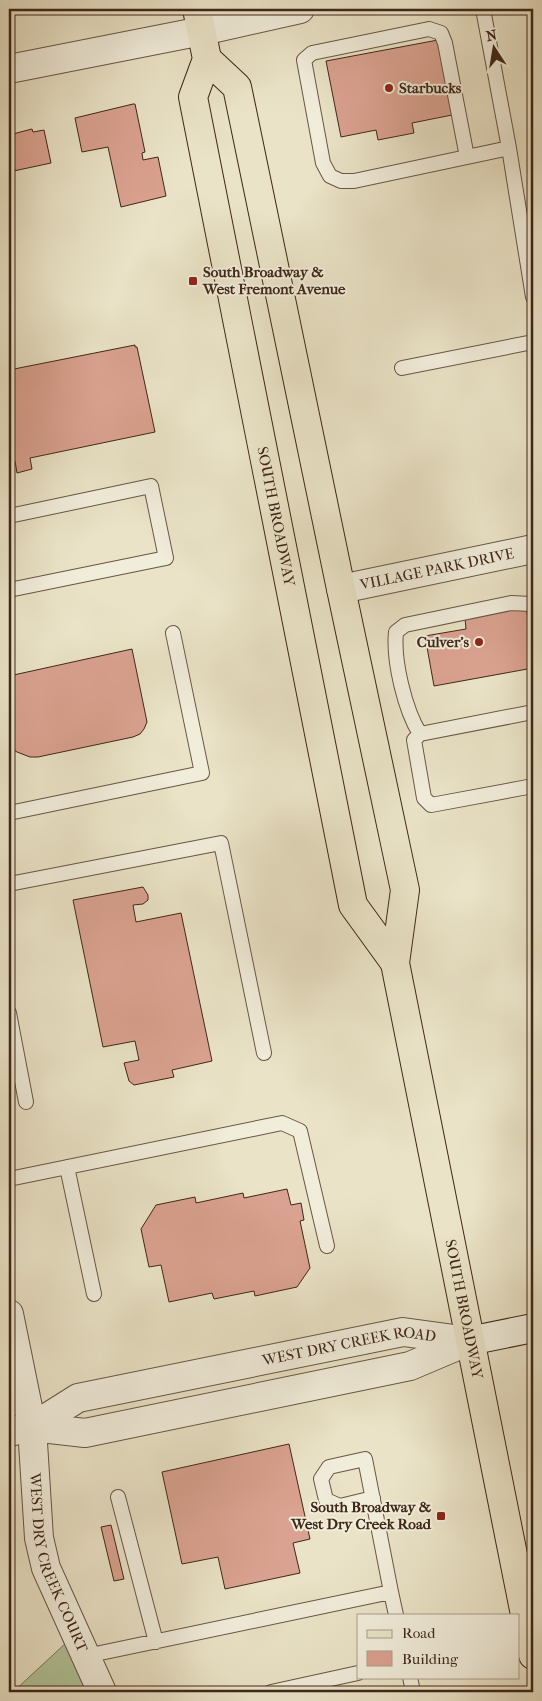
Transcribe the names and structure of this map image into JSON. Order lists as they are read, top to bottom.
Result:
{
  "streets": {
    "main road": ["SOUTH BROADWAY"],
    "street": ["VILLAGE PARK DRIVE", "WEST DRY CREEK ROAD", "WEST DRY CREEK COURT"]
  },
  "crossings": [
    ["SOUTH BROADWAY", "VILLAGE PARK DRIVE"],
    ["SOUTH BROADWAY", "WEST DRY CREEK ROAD"],
    ["WEST DRY CREEK ROAD", "WEST DRY CREEK COURT"]
  ],
  "places": {
    "other": ["Starbucks", "Culver's"],
    "transit": ["South Broadway & West Fremont Avenue", "South Broadway & West Dry Creek Road"]
  },
  "legend": ["Road", "Building"],
  "north": "top"
}
